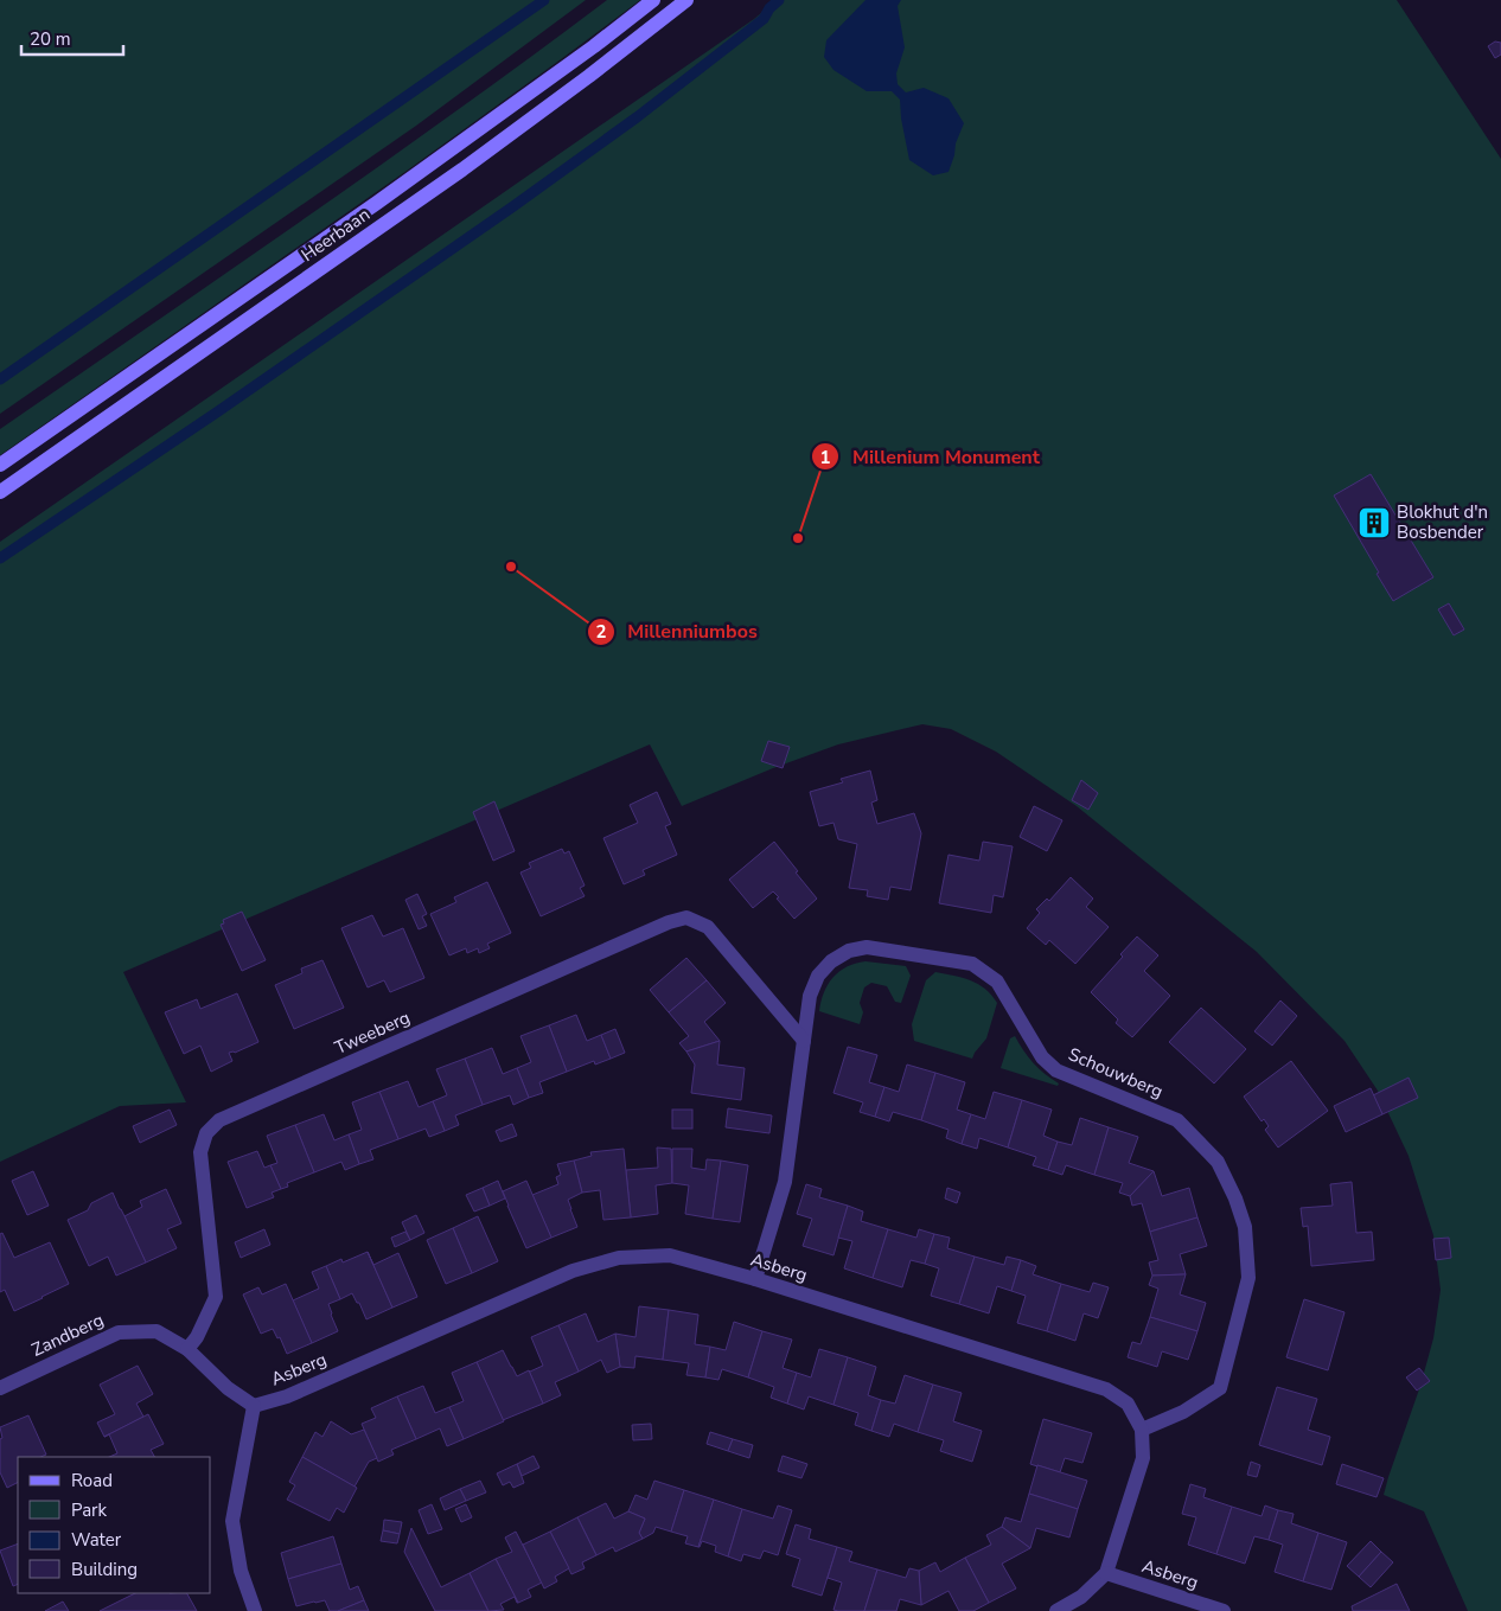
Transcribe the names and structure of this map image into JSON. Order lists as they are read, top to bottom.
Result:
{
  "streets": {
    "main road": ["Heerbaan"],
    "street": [
      "Tweeberg",
      "Schouwberg",
      "Asberg",
      "Zandberg"
    ]
  },
  "crossings": [
    ["Tweeberg", "Schouwberg"],
    ["Tweeberg", "Zandberg"],
    ["Schouwberg", "Asberg"]
  ],
  "places": {
    "building": ["Blokhut d'n Bosbender"],
    "other": ["Millenium Monument", "Millenniumbos"]
  },
  "legend": [
    "Road",
    "Park",
    "Water",
    "Building"
  ],
  "scale_bar": "20 m"
}
